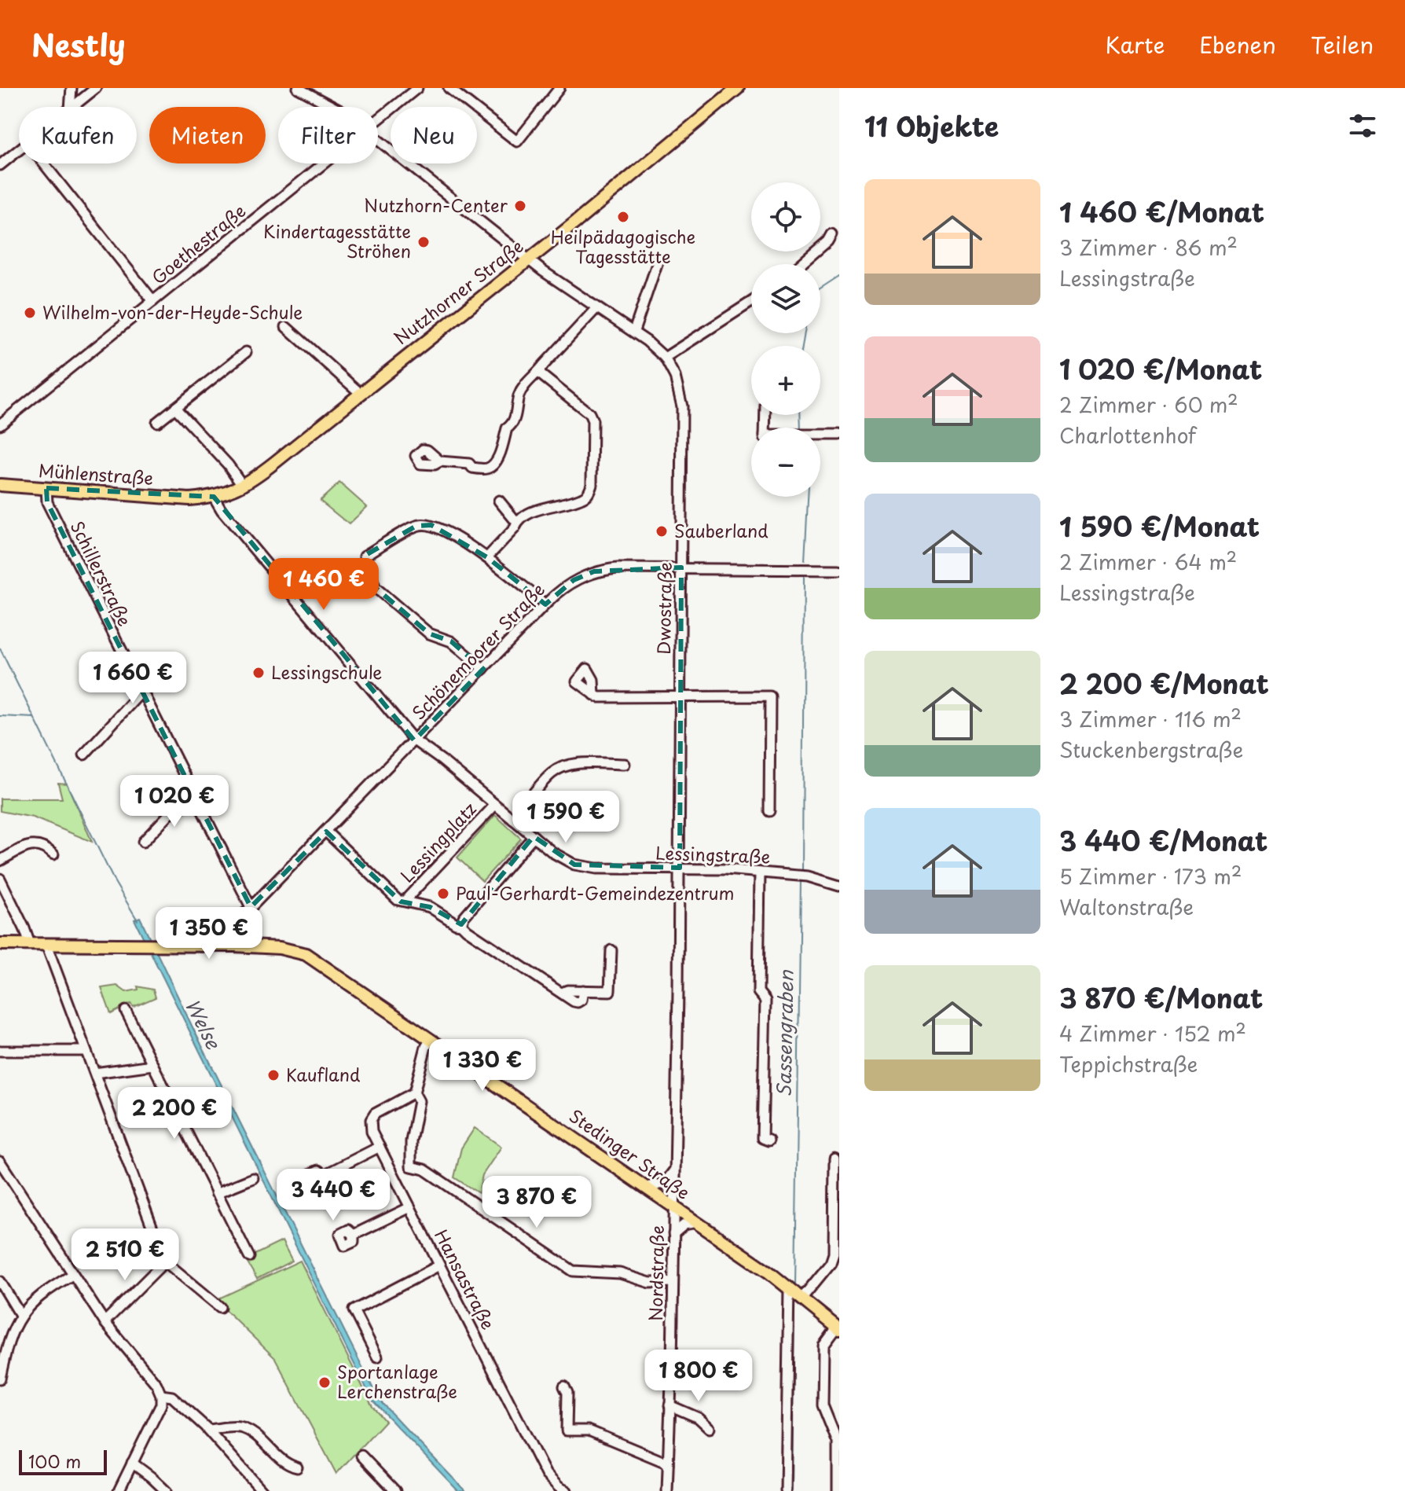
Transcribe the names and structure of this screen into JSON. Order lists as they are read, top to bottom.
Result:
{
  "streets": {
    "main road": ["Nutzhorner Straße", "Mühlenstraße", "Stedinger Straße"],
    "street": [
      "Goethestraße",
      "Schillerstraße",
      "Dwostraße",
      "Schönemoorer Straße",
      "Lessingplatz",
      "Lessingstraße",
      "Nordstraße",
      "Hansastraße"
    ]
  },
  "crossings": [
    ["Nutzhorner Straße", "Mühlenstraße"],
    ["Nutzhorner Straße", "Dwostraße"],
    ["Nutzhorner Straße", "Lessingstraße"],
    ["Mühlenstraße", "Schillerstraße"],
    ["Schillerstraße", "Schönemoorer Straße"],
    ["Dwostraße", "Schönemoorer Straße"],
    ["Dwostraße", "Lessingstraße"],
    ["Dwostraße", "Stedinger Straße"],
    ["Dwostraße", "Nordstraße"],
    ["Schönemoorer Straße", "Lessingstraße"],
    ["Schönemoorer Straße", "Stedinger Straße"],
    ["Lessingplatz", "Lessingstraße"],
    ["Stedinger Straße", "Nordstraße"]
  ],
  "water": ["Welse", "Sassengraben"],
  "places": [
    "Nutzhorn-Center",
    "Heilpädagogische Tagesstätte",
    "Kindertagesstätte Ströhen",
    "Wilhelm-von-der-Heyde-Schule",
    "Sauberland",
    "Lessingschule",
    "Paul-Gerhardt-Gemeindezentrum",
    "Kaufland",
    "Sportanlage Lerchenstraße"
  ],
  "scale_bar": "100 m",
  "page": {
    "header": "Nestly",
    "nav": ["Karte", "Ebenen", "Teilen"],
    "heading": "11 Objekte",
    "chip": [
      "Kaufen",
      "Mieten",
      "Filter",
      "Neu"
    ],
    "list": [
      {
        "name": "1 460 €/Monat",
        "note": "3 Zimmer · 86 m² · Lessingstraße"
      },
      {
        "name": "1 020 €/Monat",
        "note": "2 Zimmer · 60 m² · Charlottenhof"
      },
      {
        "name": "1 590 €/Monat",
        "note": "2 Zimmer · 64 m² · Lessingstraße"
      },
      {
        "name": "2 200 €/Monat",
        "note": "3 Zimmer · 116 m² · Stuckenbergstraße"
      },
      {
        "name": "3 440 €/Monat",
        "note": "5 Zimmer · 173 m² · Waltonstraße"
      },
      {
        "name": "3 870 €/Monat",
        "note": "4 Zimmer · 152 m² · Teppichstraße"
      }
    ],
    "map_buttons": ["+", "−"],
    "price": [
      "1 460 €",
      "1 660 €",
      "1 020 €",
      "1 590 €",
      "1 350 €",
      "1 330 €",
      "2 200 €",
      "3 440 €",
      "3 870 €",
      "2 510 €",
      "1 800 €"
    ],
    "scale": "100 m"
  }
}
